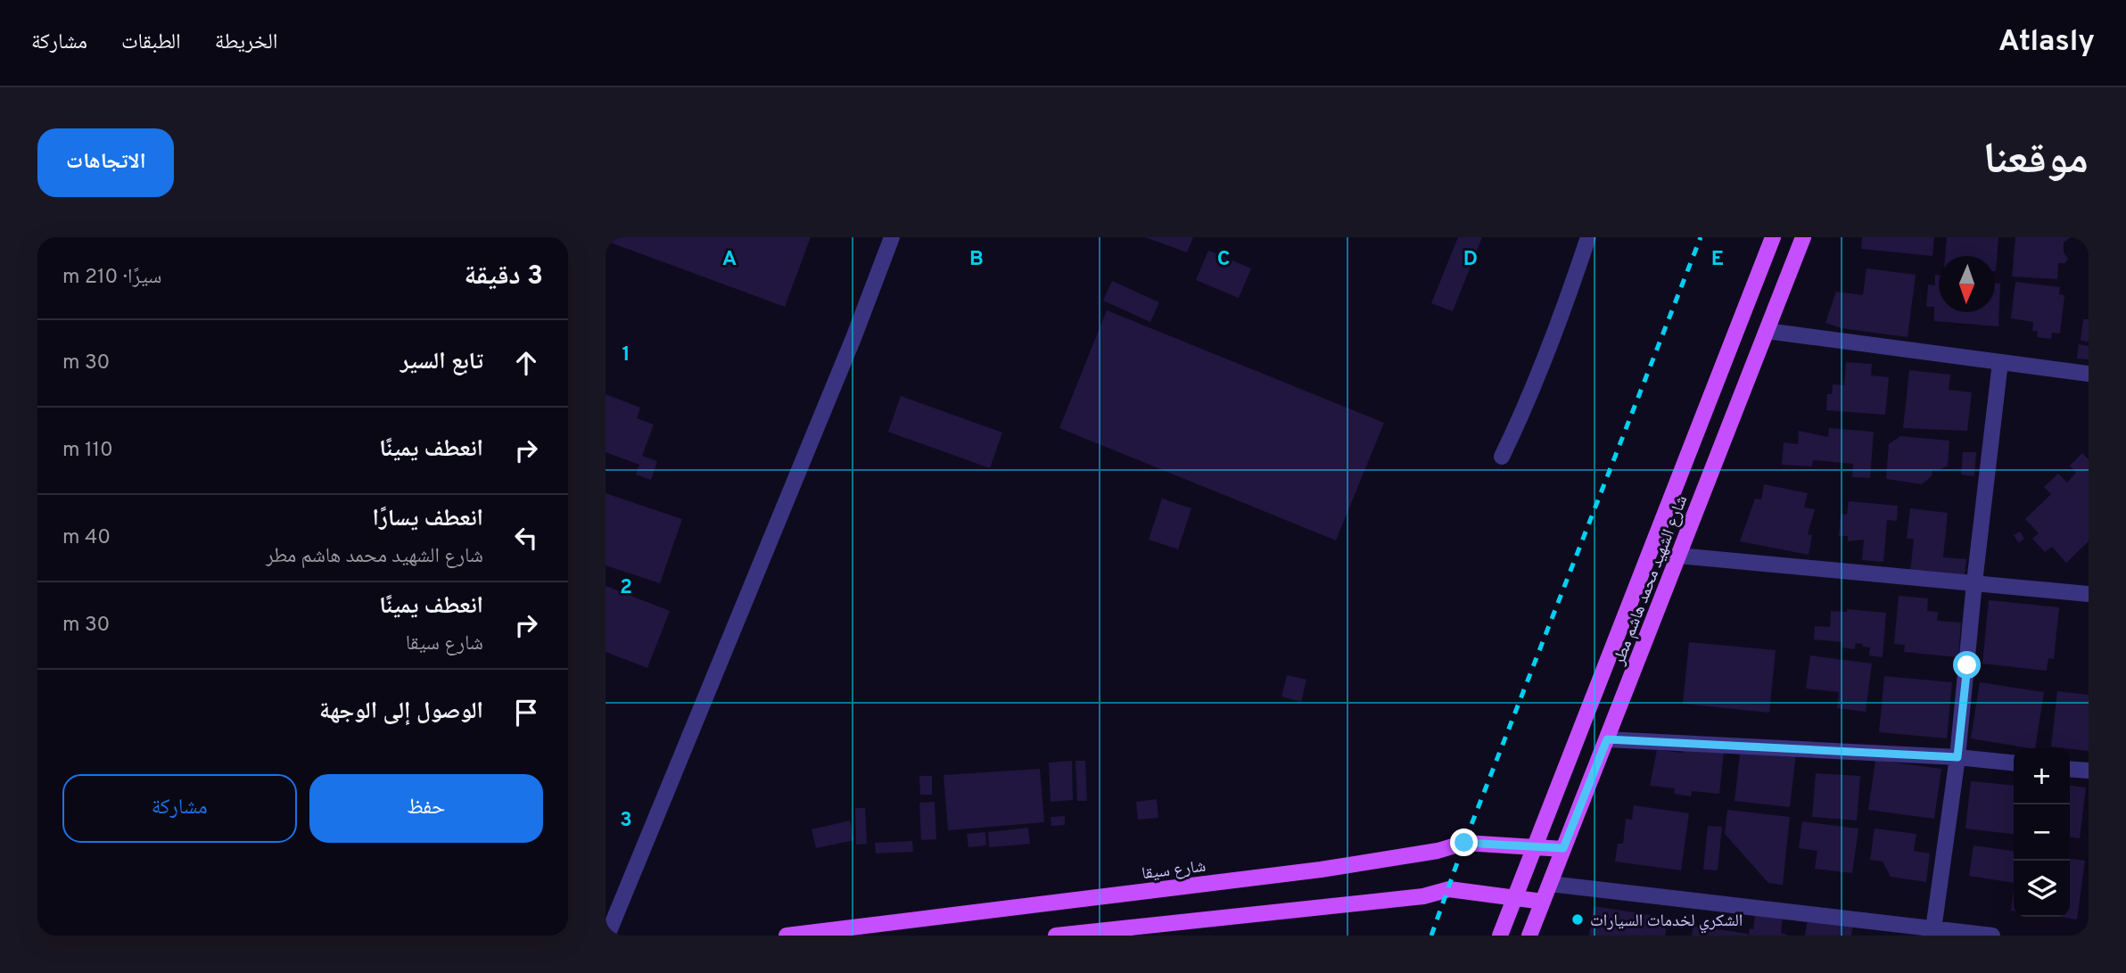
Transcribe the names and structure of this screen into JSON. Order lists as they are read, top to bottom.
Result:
{
  "streets": {
    "main road": ["شارع الشهيد محمد هاشم مطر", "شارع سيقا"]
  },
  "crossings": [
    ["شارع الشهيد محمد هاشم مطر", "شارع سيقا"]
  ],
  "places": ["الشكري لخدمات السيارات"],
  "north": "bottom",
  "page": {
    "header": "Atlasly",
    "nav": ["الخريطة", "الطبقات", "مشاركة"],
    "title": "موقعنا",
    "buttons": [
      "الاتجاهات",
      ["حفظ", "مشاركة"]
    ],
    "heading": ["3 دقيقة", "سيرًا · 210 m"],
    "list": [
      ["تابع السير", "30 m"],
      ["انعطف يمينًا", "110 m"],
      ["انعطف يسارًا", "شارع الشهيد محمد هاشم مطر", "40 m"],
      ["انعطف يمينًا", "شارع سيقا", "30 m"],
      "الوصول إلى الوجهة"
    ],
    "map_buttons": ["+", "−"]
  },
  "grid": {
    "columns": [
      "A",
      "B",
      "C",
      "D",
      "E"
    ],
    "rows": ["1", "2", "3"]
  }
}
